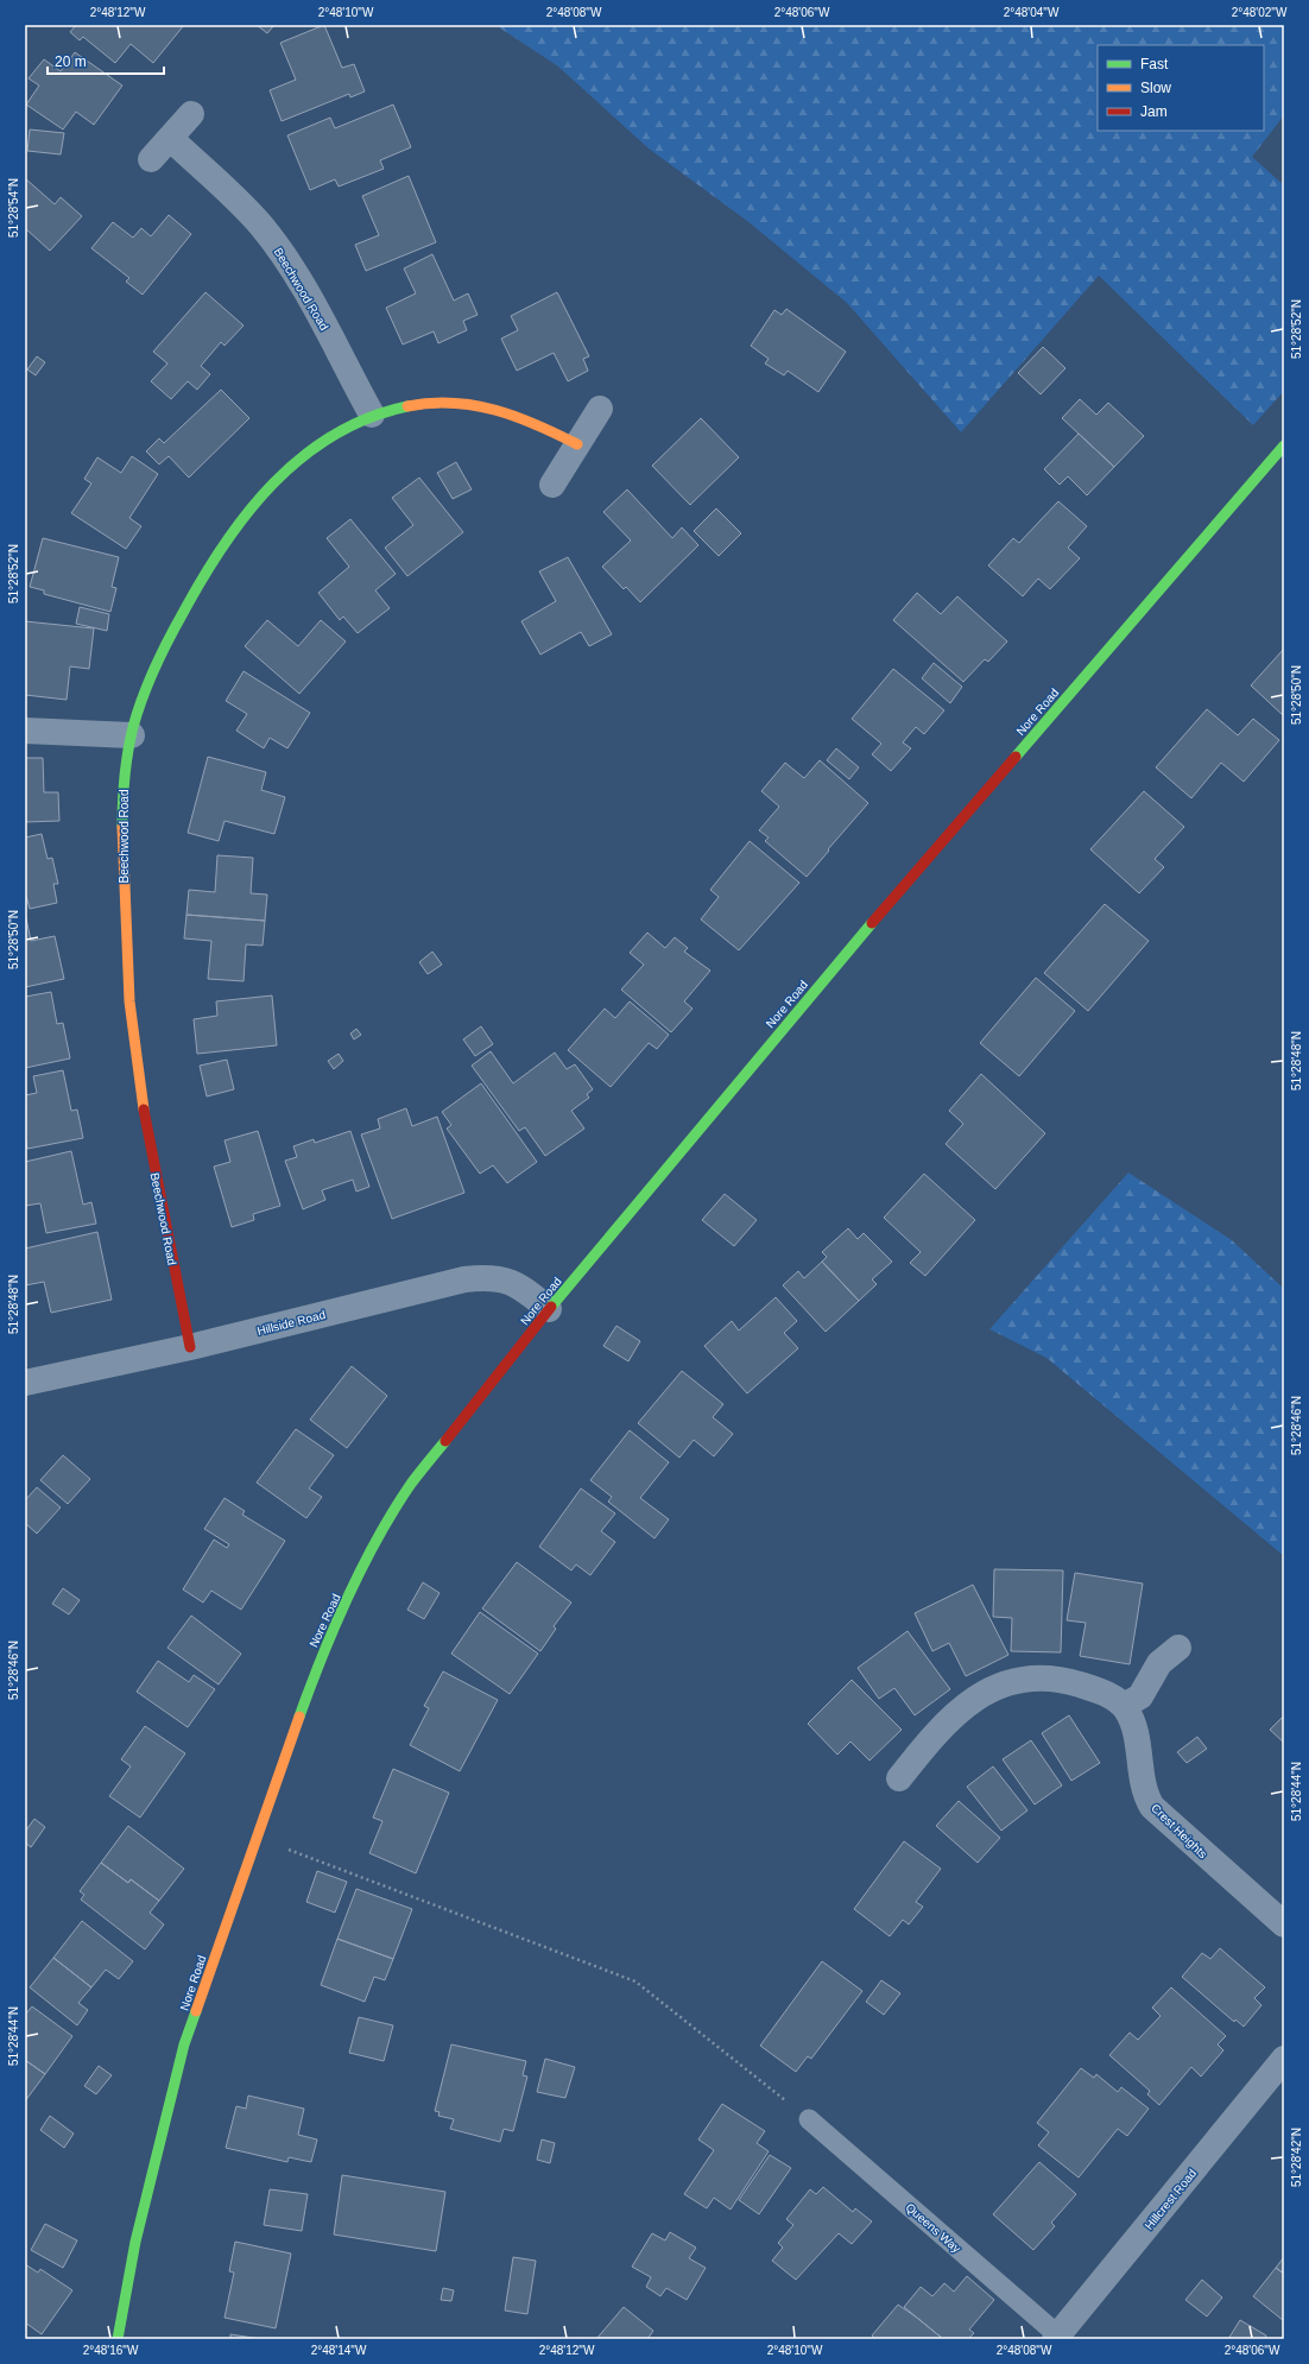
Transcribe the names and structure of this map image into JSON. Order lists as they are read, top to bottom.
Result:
{
  "streets": {
    "street": [
      "Beechwood Road",
      "Nore Road",
      "Hillside Road",
      "Crest Heights",
      "Hillcrest Road"
    ],
    "lane": ["Queens Way"]
  },
  "crossings": [
    ["Beechwood Road", "Hillside Road"],
    ["Nore Road", "Hillside Road"],
    ["Hillcrest Road", "Queens Way"]
  ],
  "legend": ["Fast", "Slow", "Jam"],
  "scale_bar": "20 m",
  "coordinates": [
    "2°48'12\"W",
    "2°48'10\"W",
    "2°48'08\"W",
    "2°48'06\"W",
    "2°48'04\"W",
    "2°48'02\"W",
    "51°28'54\"N",
    "51°28'52\"N",
    "51°28'50\"N",
    "51°28'48\"N",
    "51°28'46\"N",
    "51°28'44\"N",
    "51°28'42\"N",
    "2°48'16\"W",
    "2°48'14\"W"
  ]
}
